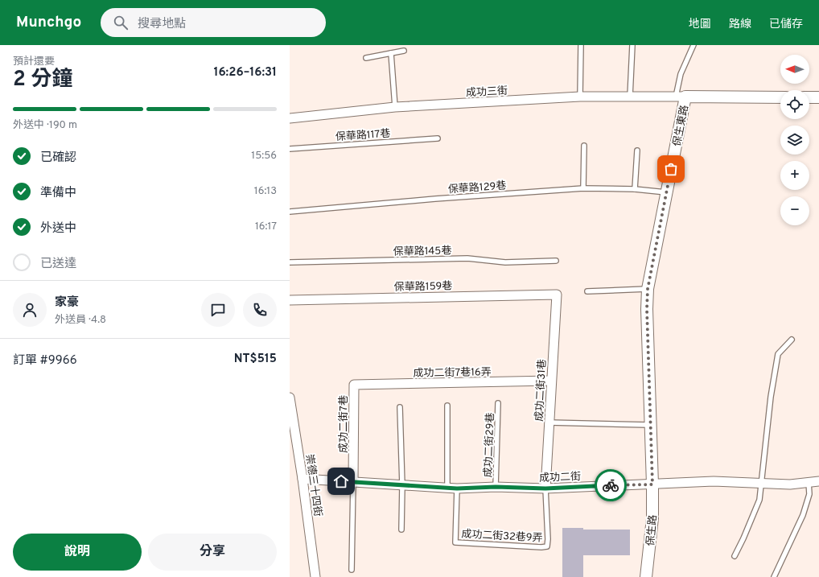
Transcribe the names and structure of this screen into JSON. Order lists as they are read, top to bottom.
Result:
{
  "streets": {
    "street": [
      "成功三街",
      "保生東路",
      "保華路159巷",
      "成功二街7巷16弄",
      "成功二街31巷",
      "成功二街7巷",
      "成功二街",
      "崇德三十四街",
      "保生路"
    ],
    "lane": [
      "保華路117巷",
      "保華路129巷",
      "保華路145巷",
      "成功二街29巷",
      "成功二街32巷9弄"
    ]
  },
  "crossings": [
    ["成功三街", "保生東路"],
    ["保生東路", "保華路129巷"],
    ["保生東路", "成功二街"],
    ["保生東路", "保生路"],
    ["保華路159巷", "成功二街31巷"],
    ["成功二街7巷16弄", "成功二街31巷"],
    ["成功二街7巷16弄", "成功二街7巷"],
    ["成功二街31巷", "成功二街"],
    ["成功二街31巷", "成功二街32巷9弄"],
    ["成功二街7巷", "成功二街"],
    ["成功二街29巷", "成功二街"],
    ["成功二街", "崇德三十四街"],
    ["成功二街", "保生路"],
    ["成功二街", "成功二街32巷9弄"]
  ],
  "north": "left",
  "page": {
    "header": "Munchgo",
    "search": "搜尋地點",
    "nav": ["地圖", "路線", "已儲存"],
    "heading": ["2 分鐘", "預計還要", "16:26–16:31"],
    "panel": [
      "家豪",
      "外送員 · 4.8",
      "訂單 #9966",
      "NT$515"
    ],
    "map_buttons": ["+", "−"],
    "bar": "外送中 · 190 m",
    "list": [
      ["已確認", "15:56"],
      ["準備中", "16:13"],
      ["外送中", "16:17"],
      "已送達"
    ],
    "buttons": ["說明", "分享"]
  }
}
